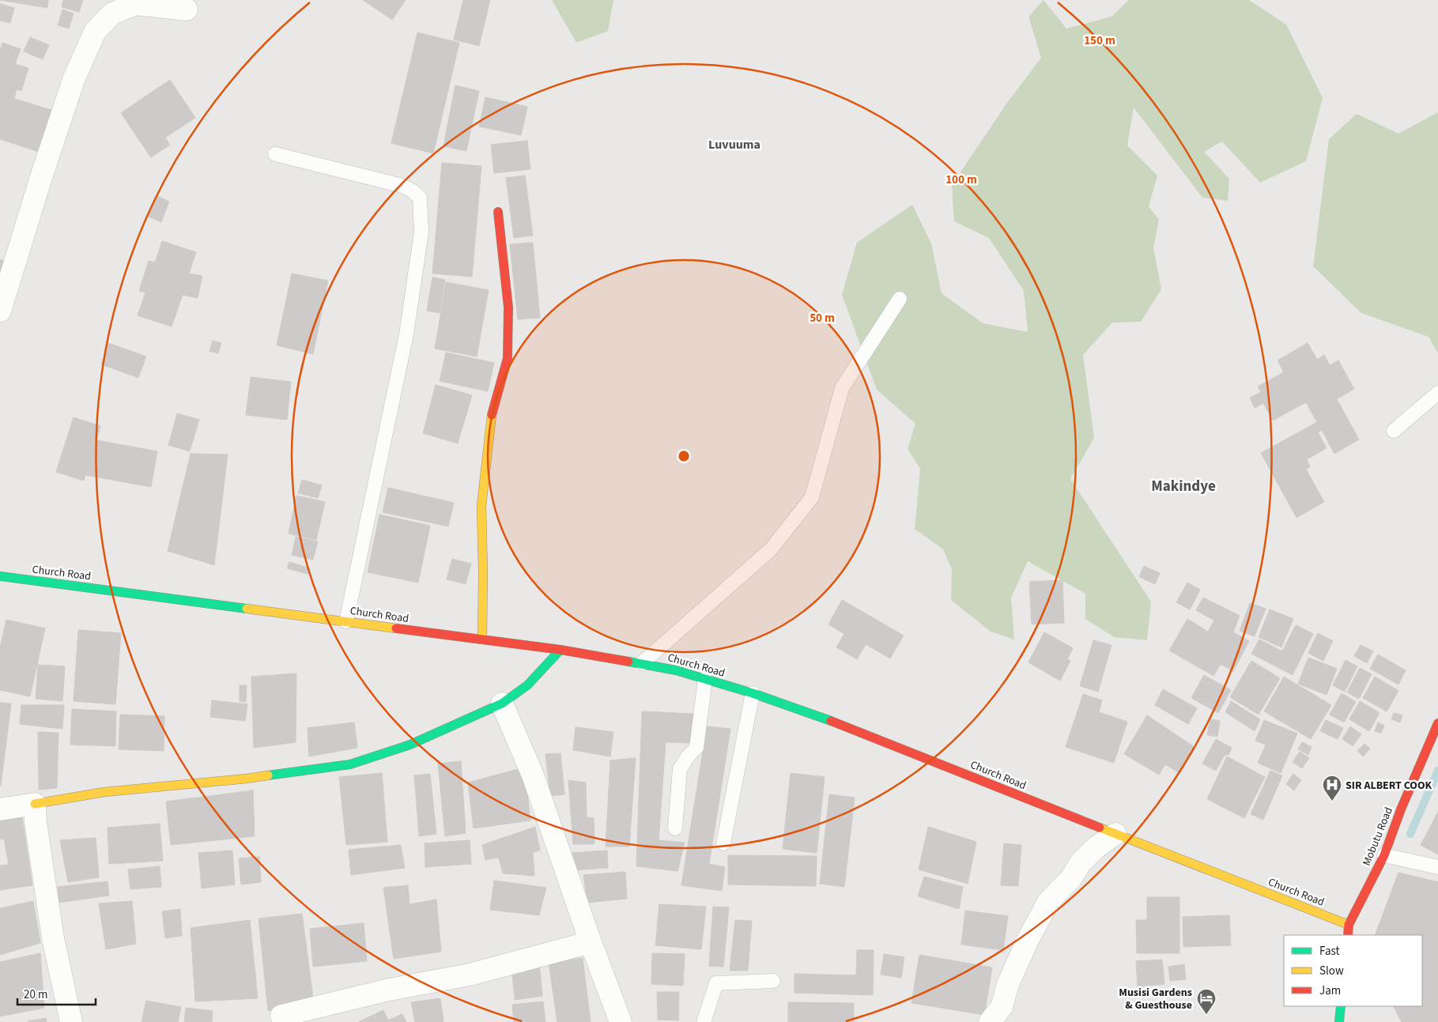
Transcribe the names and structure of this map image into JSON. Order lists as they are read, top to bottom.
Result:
{
  "streets": {
    "street": ["Church Road", "Mobutu Road"]
  },
  "crossings": [
    ["Church Road", "Mobutu Road"]
  ],
  "districts": ["Luvuuma", "Makindye"],
  "places": {
    "hospital": ["SIR ALBERT COOK"],
    "hotel": ["Musisi Gardens & Guesthouse"]
  },
  "legend": ["Fast", "Slow", "Jam"],
  "scale_bar": "20 m",
  "rings": ["150 m", "100 m", "50 m"]
}
